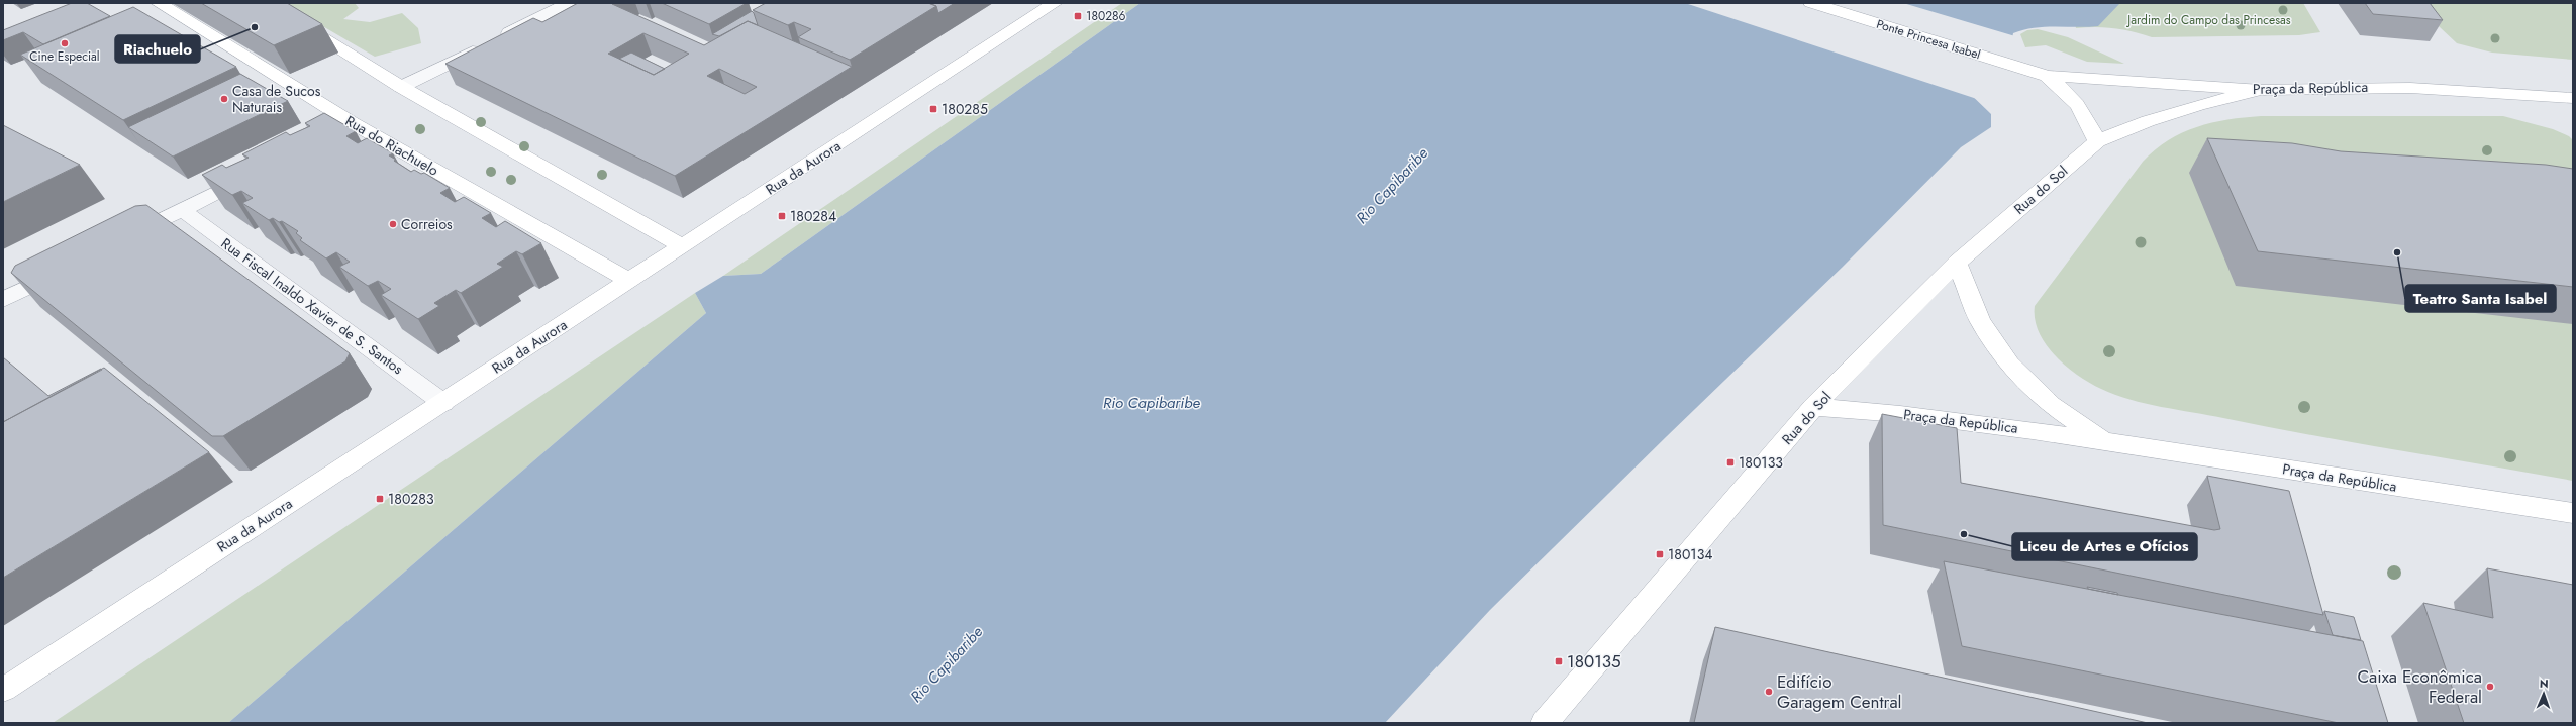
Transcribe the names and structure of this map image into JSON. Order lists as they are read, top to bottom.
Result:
{
  "streets": {
    "main road": [
      "Ponte Princesa Isabel",
      "Praça da República",
      "Rua do Riachuelo",
      "Rua da Aurora",
      "Rua do Sol"
    ],
    "street": ["Rua Fiscal Inaldo Xavier de S. Santos"]
  },
  "crossings": [
    ["Ponte Princesa Isabel", "Praça da República"],
    ["Praça da República", "Rua do Sol"],
    ["Rua do Riachuelo", "Rua da Aurora"],
    ["Rua da Aurora", "Rua Fiscal Inaldo Xavier de S. Santos"]
  ],
  "water": ["Rio Capibaribe"],
  "parks": ["Jardim do Campo das Princesas"],
  "places": {
    "transit": [
      "180286",
      "180285",
      "180284",
      "180133",
      "180283",
      "180134",
      "180135"
    ],
    "other": [
      "Riachuelo",
      "Cine Especial",
      "Casa de Sucos Naturais",
      "Correios",
      "Teatro Santa Isabel",
      "Liceu de Artes e Ofícios",
      "Caixa Econômica Federal",
      "Edifício Garagem Central"
    ]
  },
  "north": "top"
}
